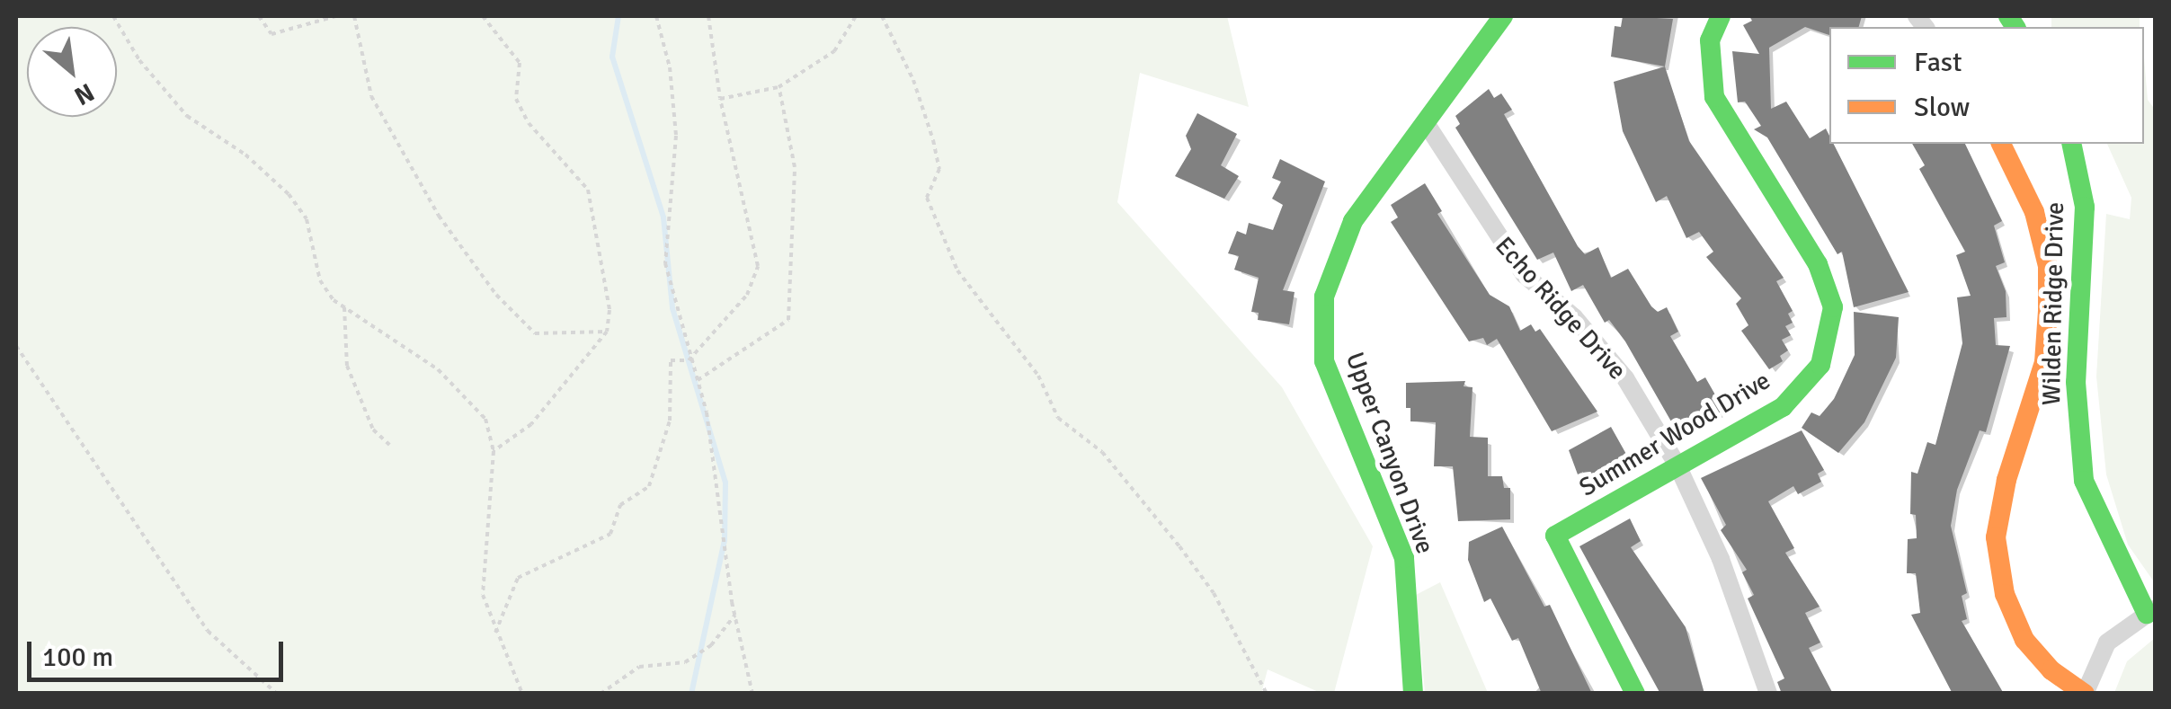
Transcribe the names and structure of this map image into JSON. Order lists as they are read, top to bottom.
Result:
{
  "streets": {
    "street": [
      "Wilden Ridge Drive",
      "Echo Ridge Drive",
      "Summer Wood Drive",
      "Upper Canyon Drive"
    ]
  },
  "crossings": [
    ["Echo Ridge Drive", "Summer Wood Drive"],
    ["Echo Ridge Drive", "Upper Canyon Drive"]
  ],
  "legend": ["Fast", "Slow"],
  "scale_bar": "100 m",
  "north": "bottom right"
}
